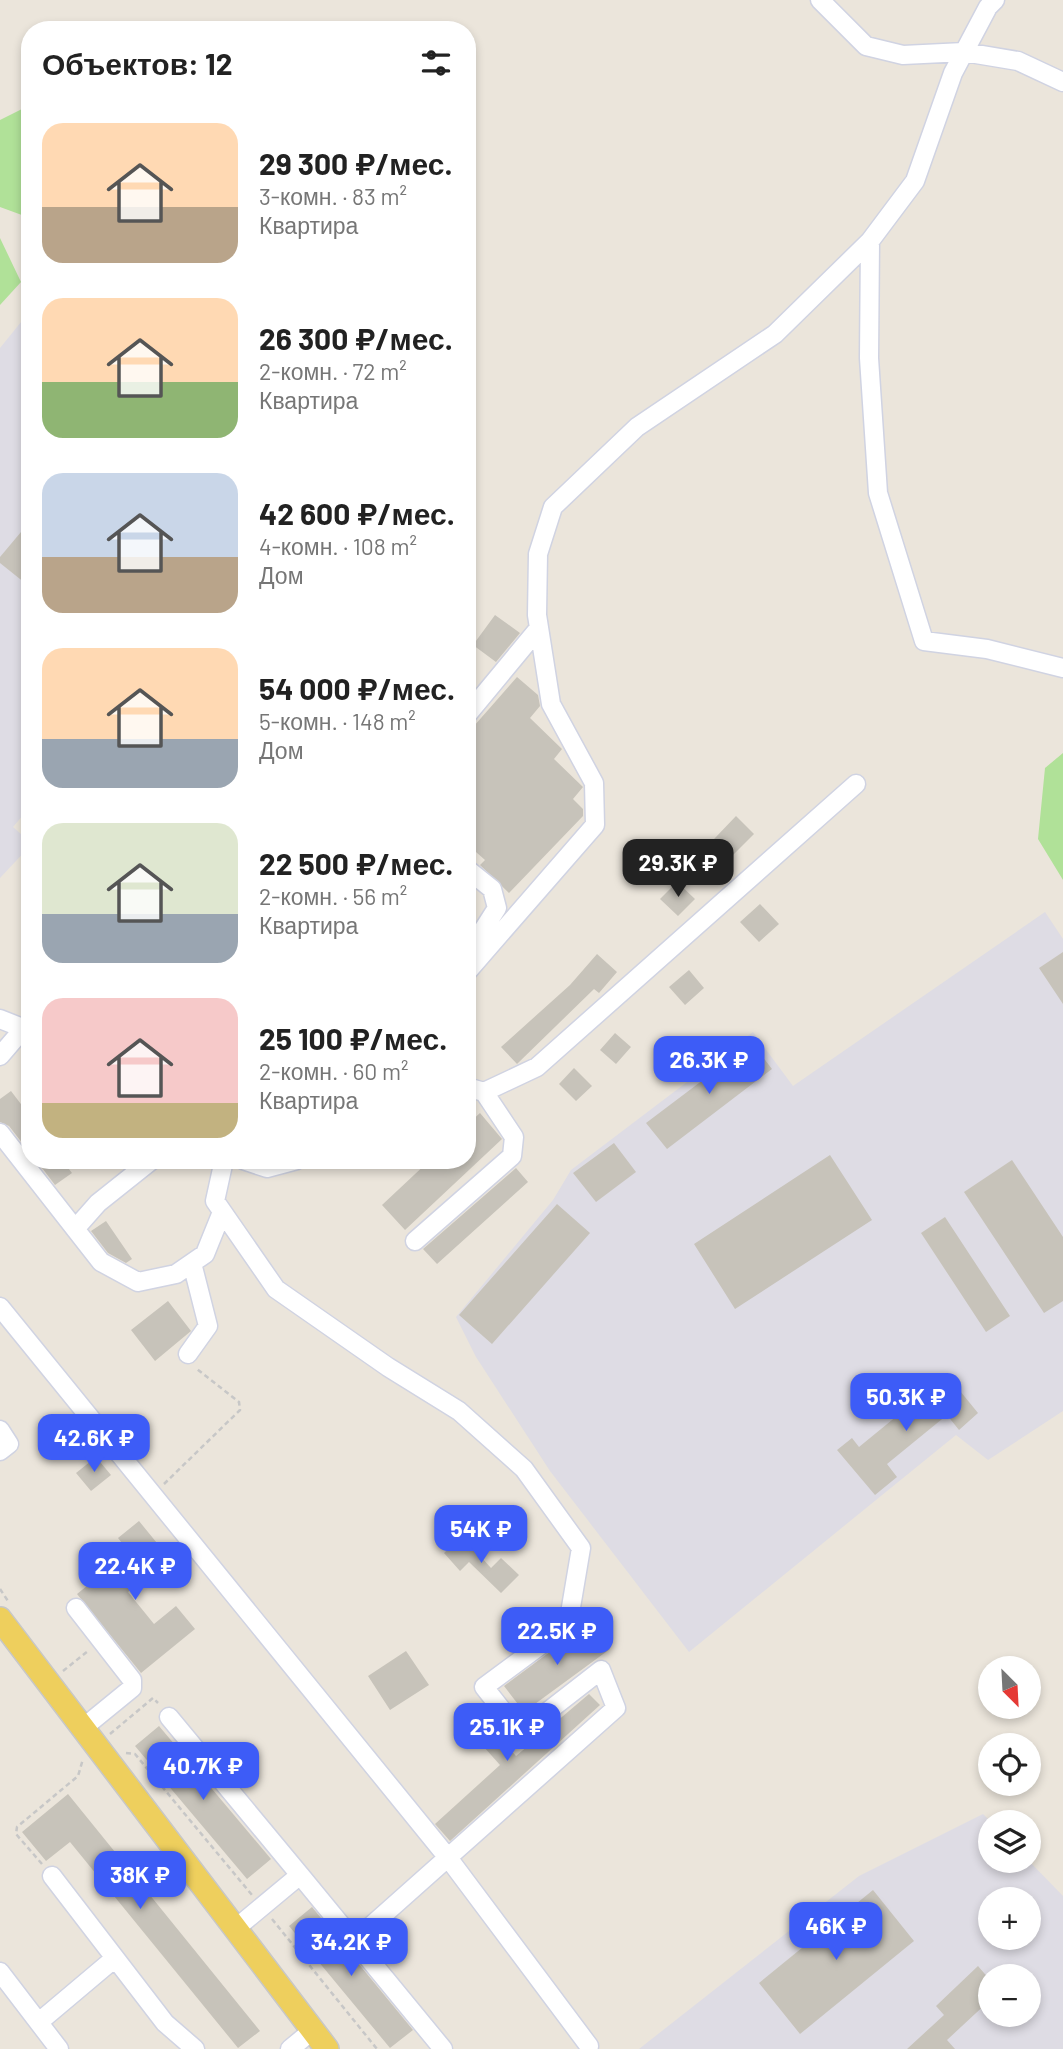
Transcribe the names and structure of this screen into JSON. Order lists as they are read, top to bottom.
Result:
{
  "north": "bottom right",
  "page": {
    "heading": "Объектов: 12",
    "list": [
      {
        "name": "29 300 ₽/мес.",
        "note": "3-комн. · 83 m² · Квартира"
      },
      {
        "name": "26 300 ₽/мес.",
        "note": "2-комн. · 72 m² · Квартира"
      },
      {
        "name": "42 600 ₽/мес.",
        "note": "4-комн. · 108 m² · Дом"
      },
      {
        "name": "54 000 ₽/мес.",
        "note": "5-комн. · 148 m² · Дом"
      },
      {
        "name": "22 500 ₽/мес.",
        "note": "2-комн. · 56 m² · Квартира"
      },
      {
        "name": "25 100 ₽/мес.",
        "note": "2-комн. · 60 m² · Квартира"
      }
    ],
    "price": [
      "29.3K ₽",
      "26.3K ₽",
      "50.3K ₽",
      "42.6K ₽",
      "54K ₽",
      "22.4K ₽",
      "22.5K ₽",
      "25.1K ₽",
      "40.7K ₽",
      "38K ₽",
      "46K ₽",
      "34.2K ₽"
    ],
    "map_buttons": ["+", "−"]
  }
}
